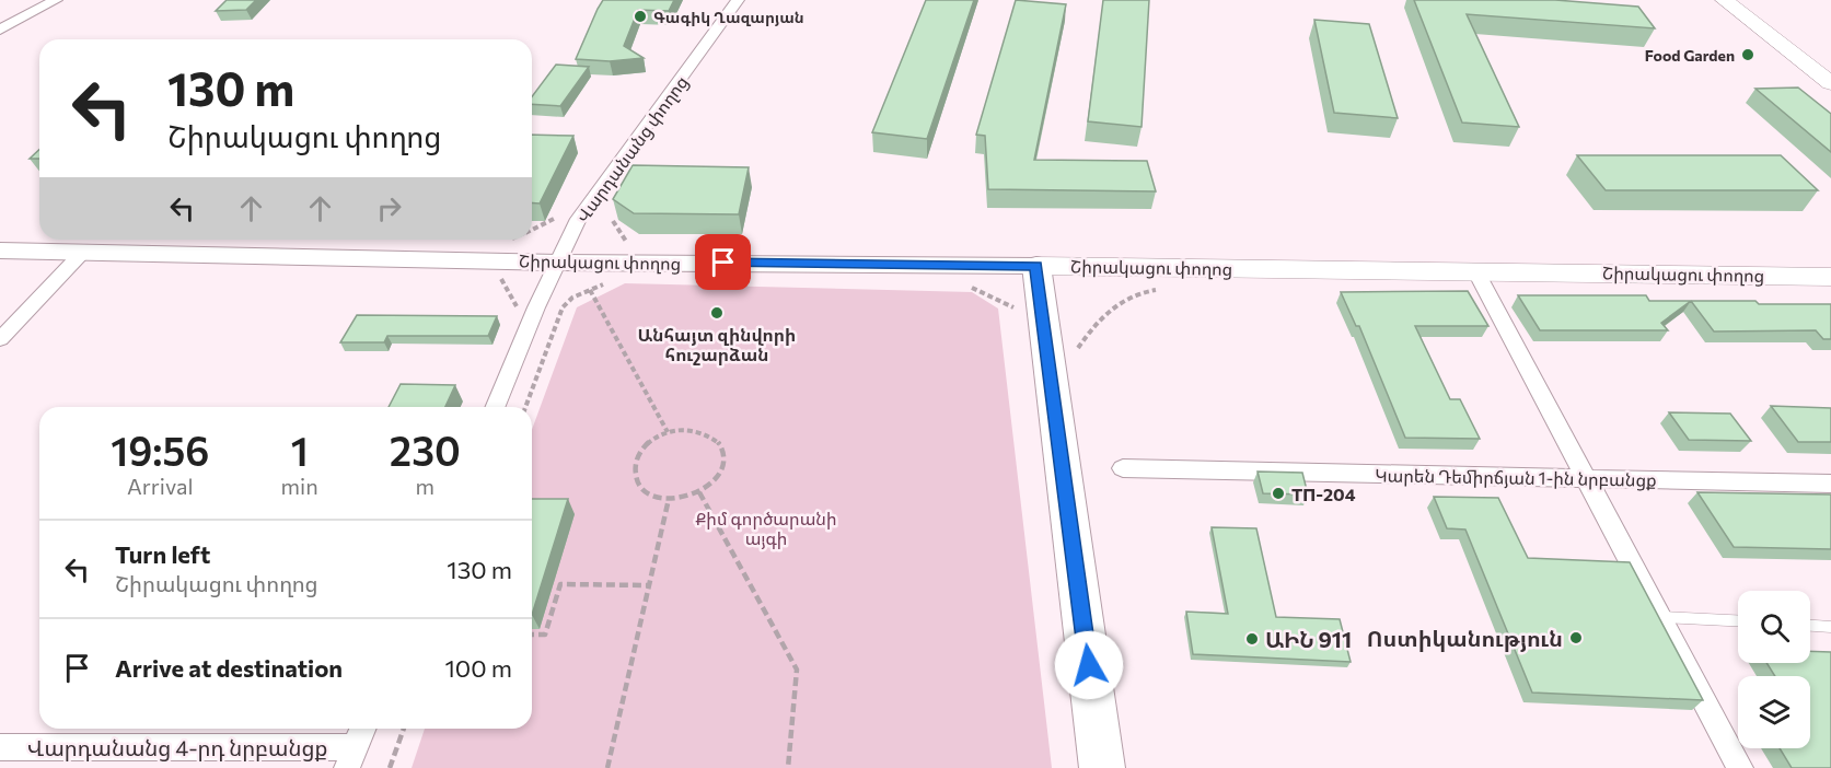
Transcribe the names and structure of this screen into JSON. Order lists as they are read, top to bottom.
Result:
{
  "streets": {
    "main road": ["Շիրակացու փողոց"],
    "street": ["Վարդանանց փողոց", "Կարեն Դեմիրճյան 1-ին նրբանցք", "Վարդանանց 4-րդ նրբանցք"]
  },
  "crossings": [
    ["Վարդանանց փողոց", "Շիրակացու փողոց"]
  ],
  "parks": ["Քիմ գործարանի այգի"],
  "places": [
    "Գագիկ Ղազարյան",
    "Food Garden",
    "Անհայտ զինվորի հուշարձան",
    "ТП-204",
    "Ոստիկանություն",
    "ԱԻՆ 911"
  ],
  "page": {
    "turn": ["130 m", "Շիրակացու փողոց"],
    "eta": [
      "19:56",
      "Arrival",
      "1",
      "min",
      "230",
      "m"
    ],
    "list": [
      {
        "name": "Turn left",
        "note": "Շիրակացու փողոց",
        "value": "130 m"
      },
      {
        "name": "Arrive at destination",
        "value": "100 m"
      }
    ]
  }
}
